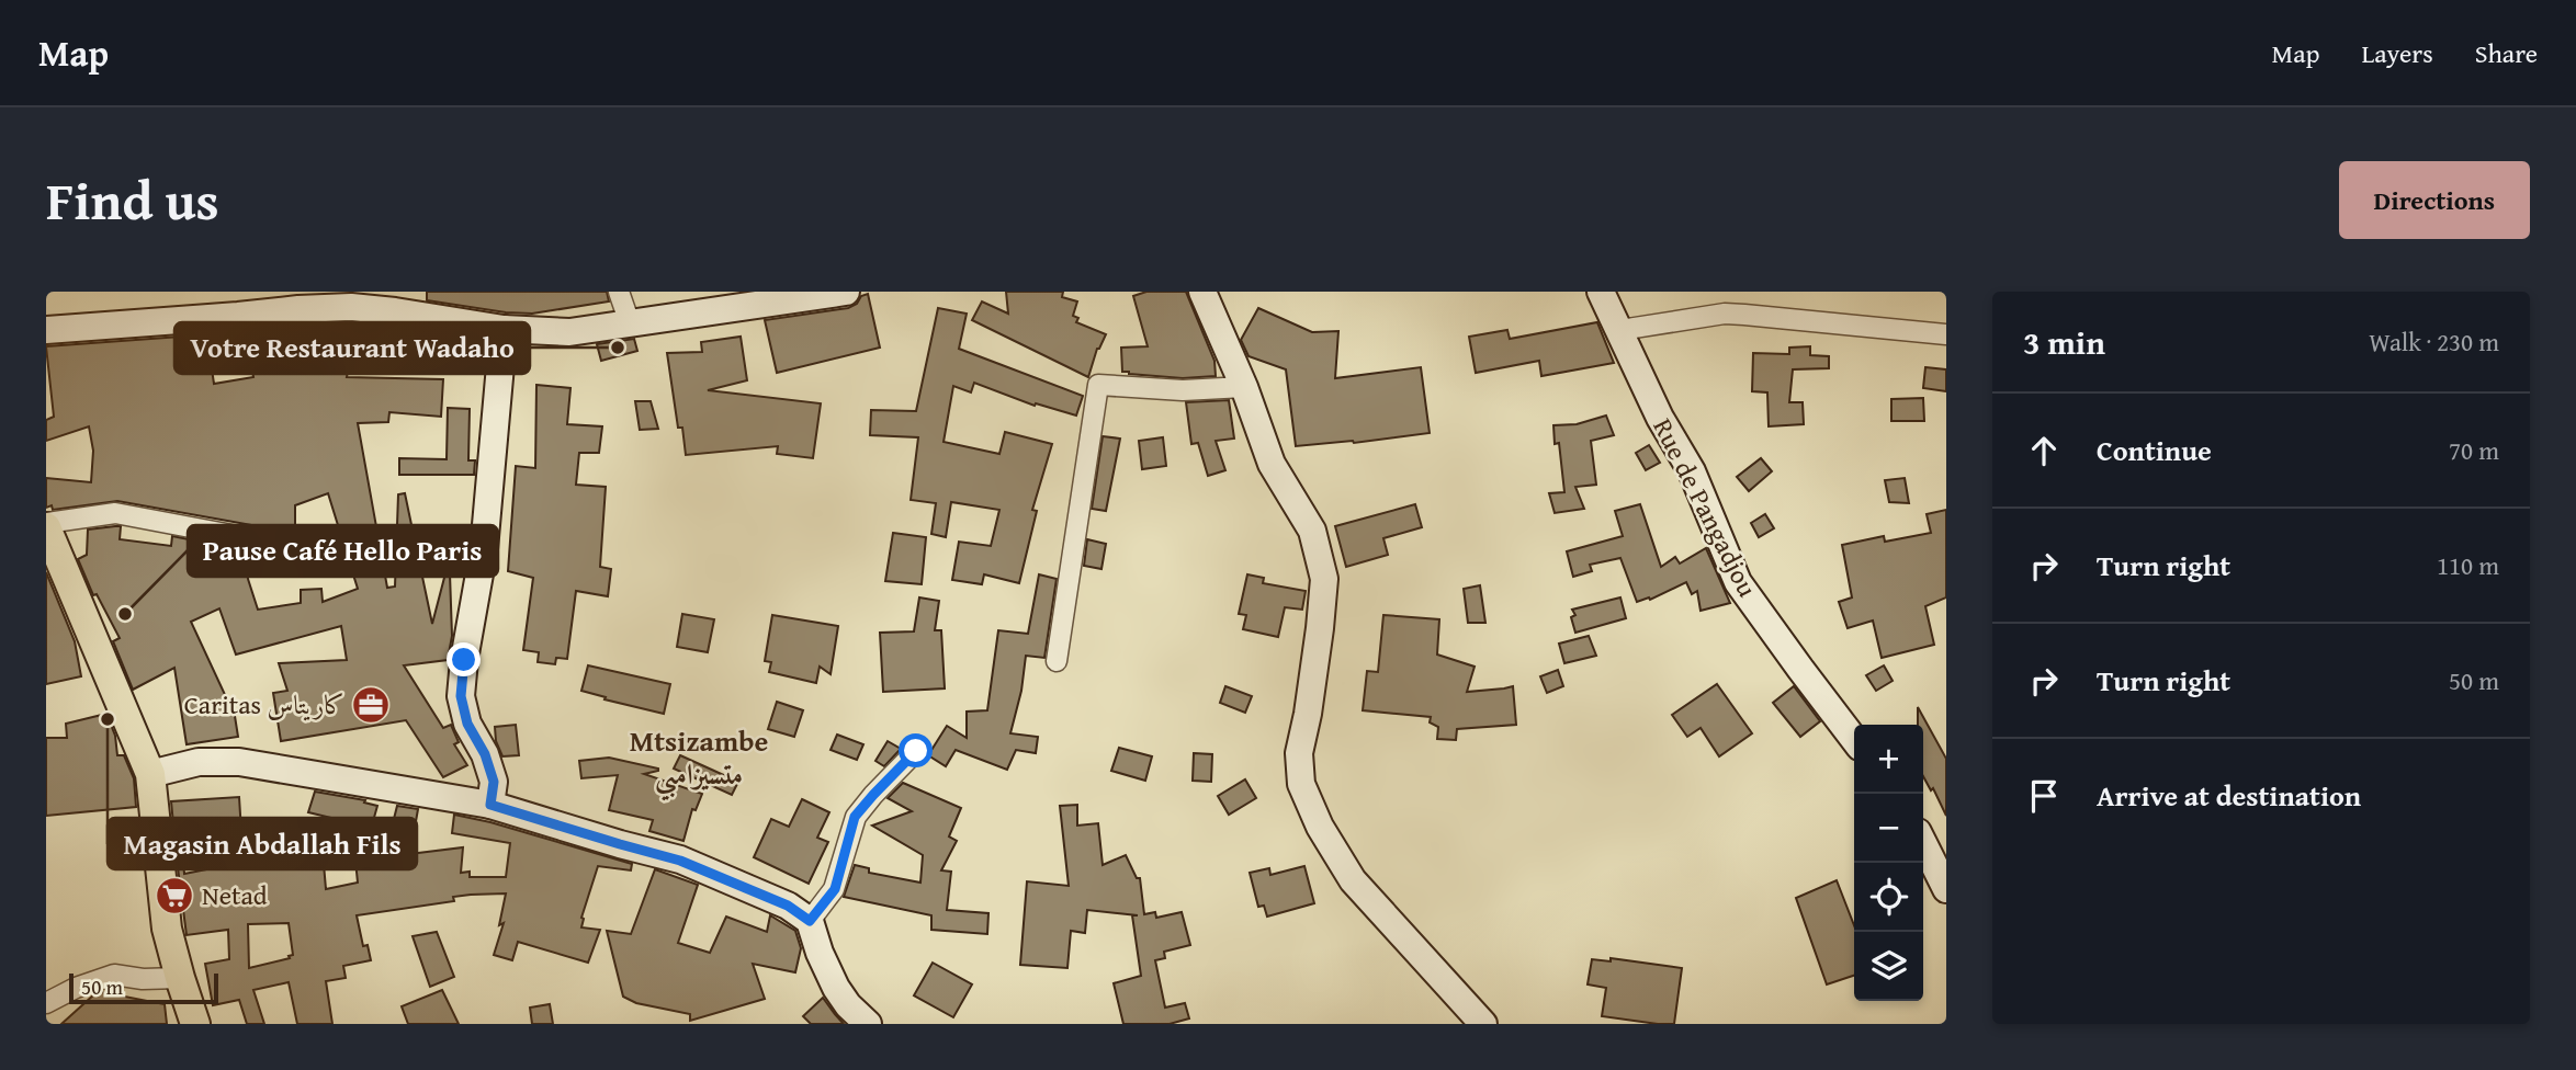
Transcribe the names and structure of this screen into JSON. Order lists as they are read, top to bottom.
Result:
{
  "streets": {
    "street": ["Rue de Pangadjou"]
  },
  "districts": ["Mtsizambe متسيزامبي"],
  "places": {
    "other": ["Votre Restaurant Wadaho", "Pause Café Hello Paris", "Magasin Abdallah Fils"],
    "office": ["Caritas كاريتاس"],
    "supermarket": ["Netad"]
  },
  "scale_bar": "50 m",
  "page": {
    "header": "Map",
    "nav": ["Map", "Layers", "Share"],
    "title": "Find us",
    "buttons": "Directions",
    "heading": ["3 min", "Walk · 230 m"],
    "list": [
      ["Continue", "70 m"],
      ["Turn right", "110 m"],
      ["Turn right", "50 m"],
      "Arrive at destination"
    ],
    "map_buttons": ["+", "−"],
    "scale": "50 m"
  }
}
